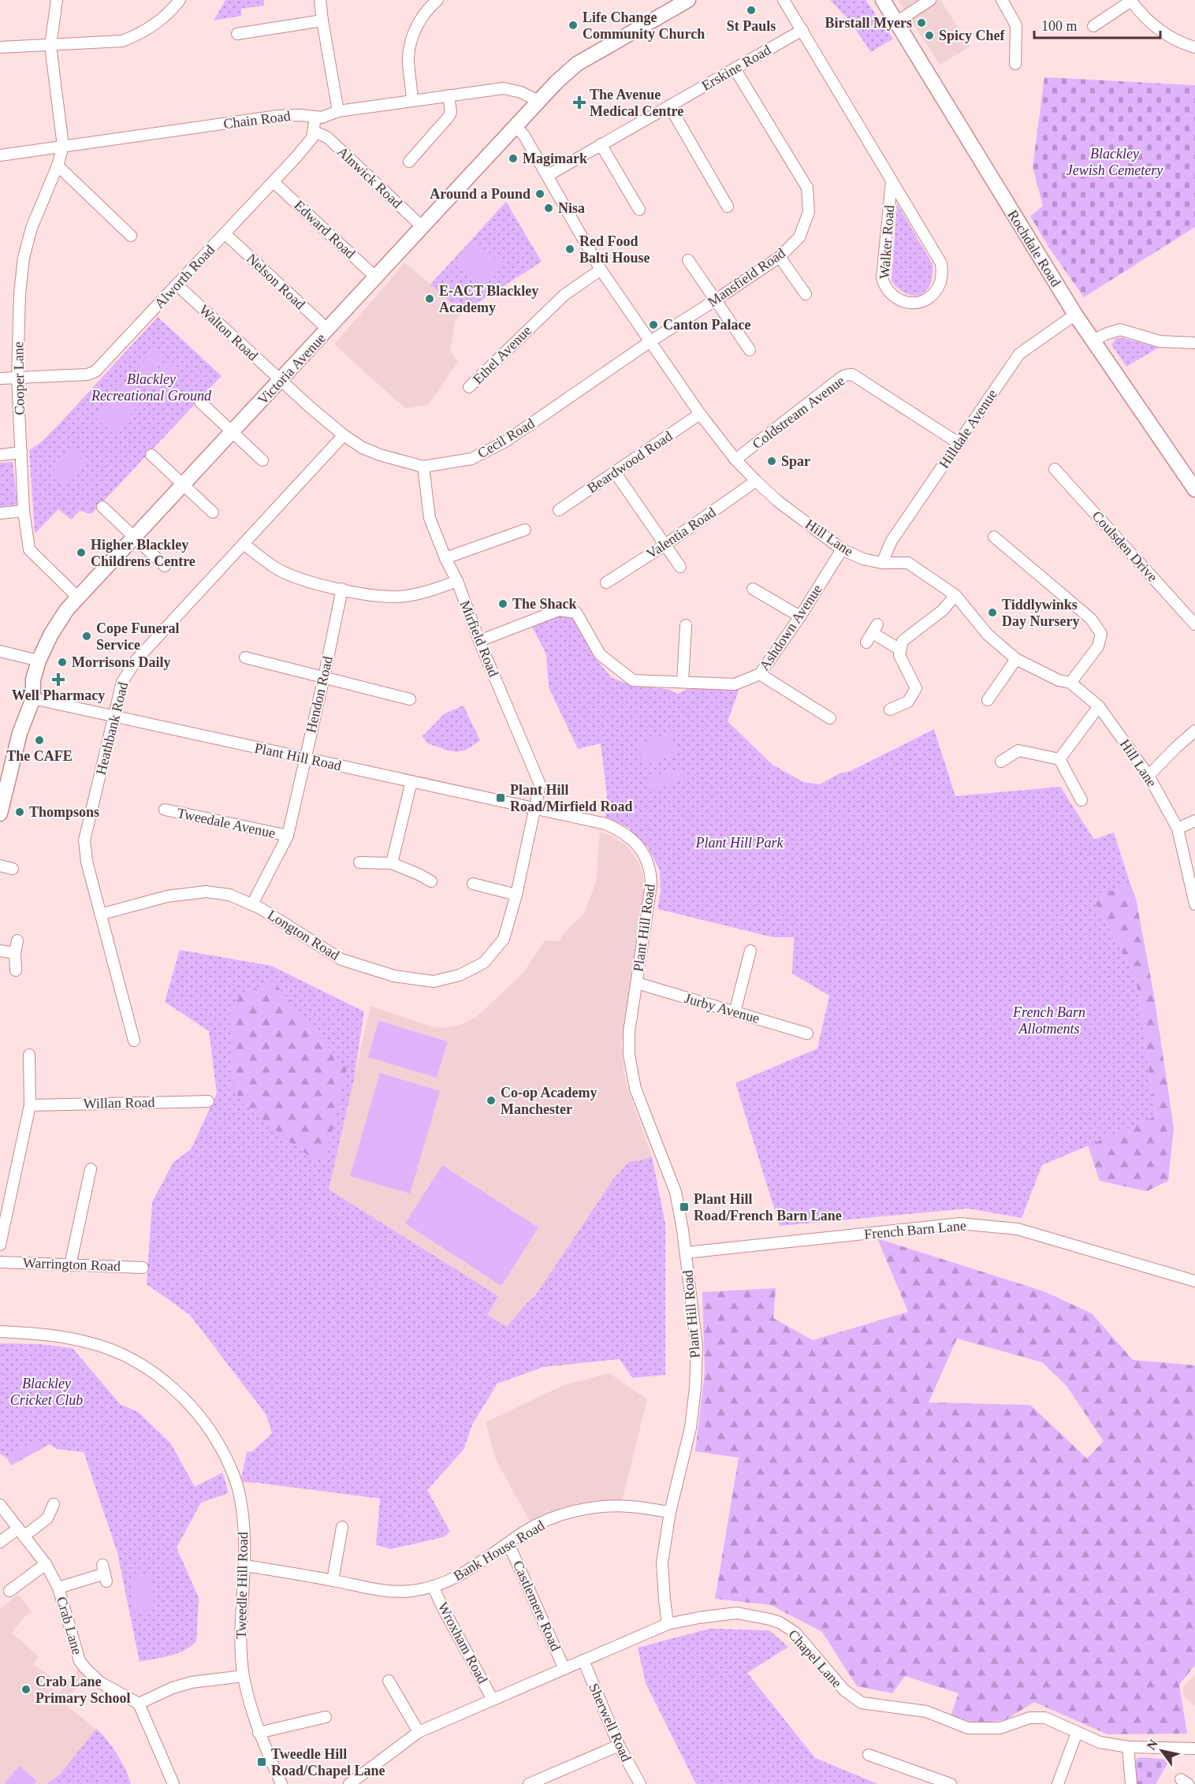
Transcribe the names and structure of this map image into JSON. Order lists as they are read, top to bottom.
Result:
{
  "streets": {
    "main road": ["Rochdale Road", "Victoria Avenue"],
    "street": [
      "Erskine Road",
      "Chain Road",
      "Alnwick Road",
      "Edward Road",
      "Walker Road",
      "Alworth Road",
      "Mansfield Road",
      "Nelson Road",
      "Walton Road",
      "Ethel Avenue",
      "Cooper Lane",
      "Coldstream Avenue",
      "Hilldale Avenue",
      "Cecil Road",
      "Beardwood Road",
      "Valentia Road",
      "Hill Lane",
      "Coulsden Drive",
      "Ashdown Avenue",
      "Mirfield Road",
      "Hendon Road",
      "Heathbank Road",
      "Plant Hill Road",
      "Tweedale Avenue",
      "Longton Road",
      "Jurby Avenue",
      "Willan Road",
      "French Barn Lane",
      "Warrington Road",
      "Bank House Road",
      "Tweedle Hill Road",
      "Castlemere Road",
      "Crab Lane",
      "Wroxham Road",
      "Chapel Lane",
      "Sherwell Road"
    ]
  },
  "crossings": [
    ["Erskine Road", "Walker Road"],
    ["Erskine Road", "Mansfield Road"],
    ["Erskine Road", "Hill Lane"],
    ["Chain Road", "Victoria Avenue"],
    ["Chain Road", "Cooper Lane"],
    ["Alnwick Road", "Alworth Road"],
    ["Alnwick Road", "Victoria Avenue"],
    ["Edward Road", "Alworth Road"],
    ["Edward Road", "Victoria Avenue"],
    ["Rochdale Road", "Hilldale Avenue"],
    ["Alworth Road", "Nelson Road"],
    ["Alworth Road", "Walton Road"],
    ["Alworth Road", "Cooper Lane"],
    ["Mansfield Road", "Cecil Road"],
    ["Mansfield Road", "Hill Lane"],
    ["Nelson Road", "Victoria Avenue"],
    ["Walton Road", "Victoria Avenue"],
    ["Walton Road", "Cecil Road"],
    ["Ethel Avenue", "Hill Lane"],
    ["Victoria Avenue", "Cooper Lane"],
    ["Victoria Avenue", "Cecil Road"],
    ["Victoria Avenue", "Hill Lane"],
    ["Victoria Avenue", "Plant Hill Road"],
    ["Coldstream Avenue", "Hilldale Avenue"],
    ["Coldstream Avenue", "Hill Lane"],
    ["Hilldale Avenue", "Hill Lane"],
    ["Cecil Road", "Hill Lane"],
    ["Cecil Road", "Mirfield Road"],
    ["Cecil Road", "Heathbank Road"],
    ["Beardwood Road", "Hill Lane"],
    ["Valentia Road", "Hill Lane"],
    ["Hill Lane", "Ashdown Avenue"],
    ["Ashdown Avenue", "Mirfield Road"],
    ["Mirfield Road", "Plant Hill Road"],
    ["Mirfield Road", "Longton Road"],
    ["Hendon Road", "Plant Hill Road"],
    ["Hendon Road", "Tweedale Avenue"],
    ["Hendon Road", "Longton Road"],
    ["Heathbank Road", "Plant Hill Road"],
    ["Heathbank Road", "Longton Road"],
    ["Plant Hill Road", "Longton Road"],
    ["Plant Hill Road", "Jurby Avenue"],
    ["Plant Hill Road", "French Barn Lane"],
    ["Plant Hill Road", "Bank House Road"],
    ["Plant Hill Road", "Chapel Lane"],
    ["Bank House Road", "Tweedle Hill Road"],
    ["Bank House Road", "Castlemere Road"],
    ["Bank House Road", "Wroxham Road"],
    ["Castlemere Road", "Chapel Lane"],
    ["Wroxham Road", "Chapel Lane"],
    ["Chapel Lane", "Sherwell Road"]
  ],
  "parks": [
    "Blackley Jewish Cemetery",
    "Blackley Recreational Ground",
    "Plant Hill Park",
    "French Barn Allotments",
    "Blackley Cricket Club"
  ],
  "places": {
    "other": [
      "St Pauls",
      "Birstall Myers",
      "Life Change Community Church",
      "Spicy Chef",
      "Magimark",
      "Around a Pound",
      "Nisa",
      "Red Food Balti House",
      "E-ACT Blackley Academy",
      "Canton Palace",
      "Spar",
      "Higher Blackley Childrens Centre",
      "The Shack",
      "Tiddlywinks Day Nursery",
      "Cope Funeral Service",
      "Morrisons Daily",
      "The CAFE",
      "Thompsons",
      "Co-op Academy Manchester",
      "Crab Lane Primary School"
    ],
    "health": ["The Avenue Medical Centre", "Well Pharmacy"],
    "transit": ["Plant Hill Road/Mirfield Road", "Plant Hill Road/French Barn Lane", "Tweedle Hill Road/Chapel Lane"]
  },
  "scale_bar": "100 m",
  "north": "top left"
}
